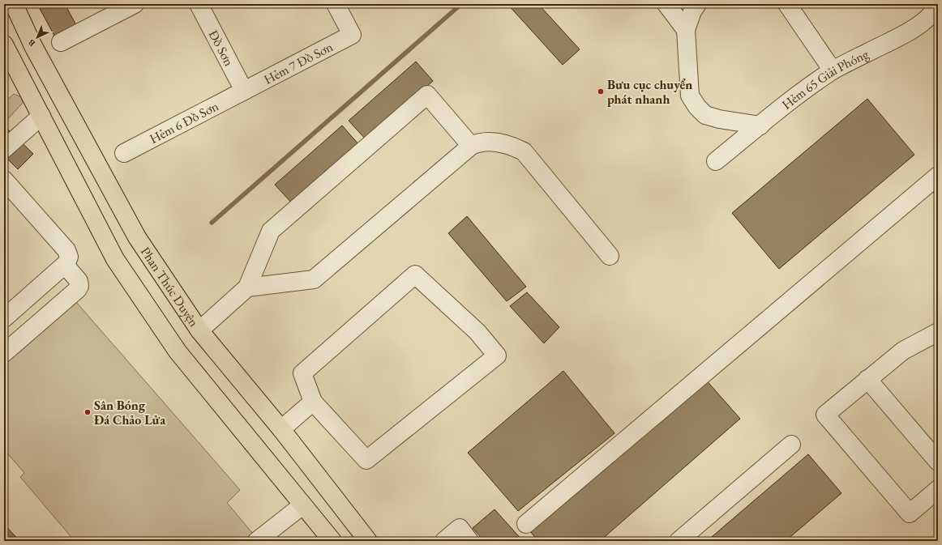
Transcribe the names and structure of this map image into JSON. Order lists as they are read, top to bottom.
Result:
{
  "streets": {
    "main road": ["Phan Thúc Duyện"],
    "street": [
      "Đồ Sơn",
      "Hẻm 7 Đồ Sơn",
      "Hẻm 65 Giải Phóng",
      "Hẻm 6 Đồ Sơn"
    ]
  },
  "crossings": [
    ["Đồ Sơn", "Hẻm 7 Đồ Sơn"],
    ["Đồ Sơn", "Hẻm 6 Đồ Sơn"],
    ["Hẻm 7 Đồ Sơn", "Hẻm 6 Đồ Sơn"]
  ],
  "places": ["Bưu cục chuyển phát nhanh", "Sân Bóng Đá Chảo Lửa"],
  "north": "bottom left"
}
